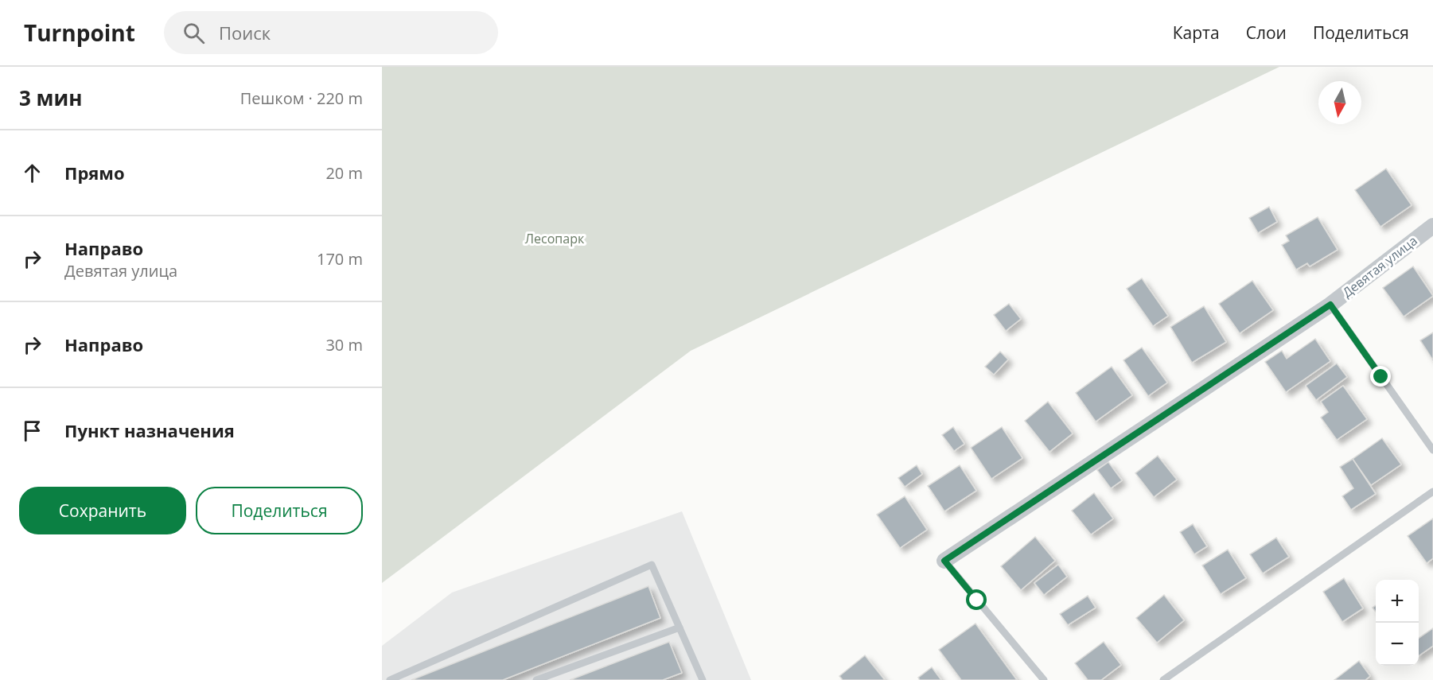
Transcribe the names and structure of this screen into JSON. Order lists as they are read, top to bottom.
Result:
{
  "streets": {
    "street": ["Девятая улица"]
  },
  "parks": ["Лесопарк"],
  "north": "bottom",
  "page": {
    "header": "Turnpoint",
    "search": "Поиск",
    "nav": ["Карта", "Слои", "Поделиться"],
    "heading": ["3 мин", "Пешком · 220 m"],
    "list": [
      ["Прямо", "20 m"],
      ["Направо", "Девятая улица", "170 m"],
      ["Направо", "30 m"],
      "Пункт назначения"
    ],
    "buttons": ["Сохранить", "Поделиться"],
    "map_buttons": ["+", "−"]
  }
}
